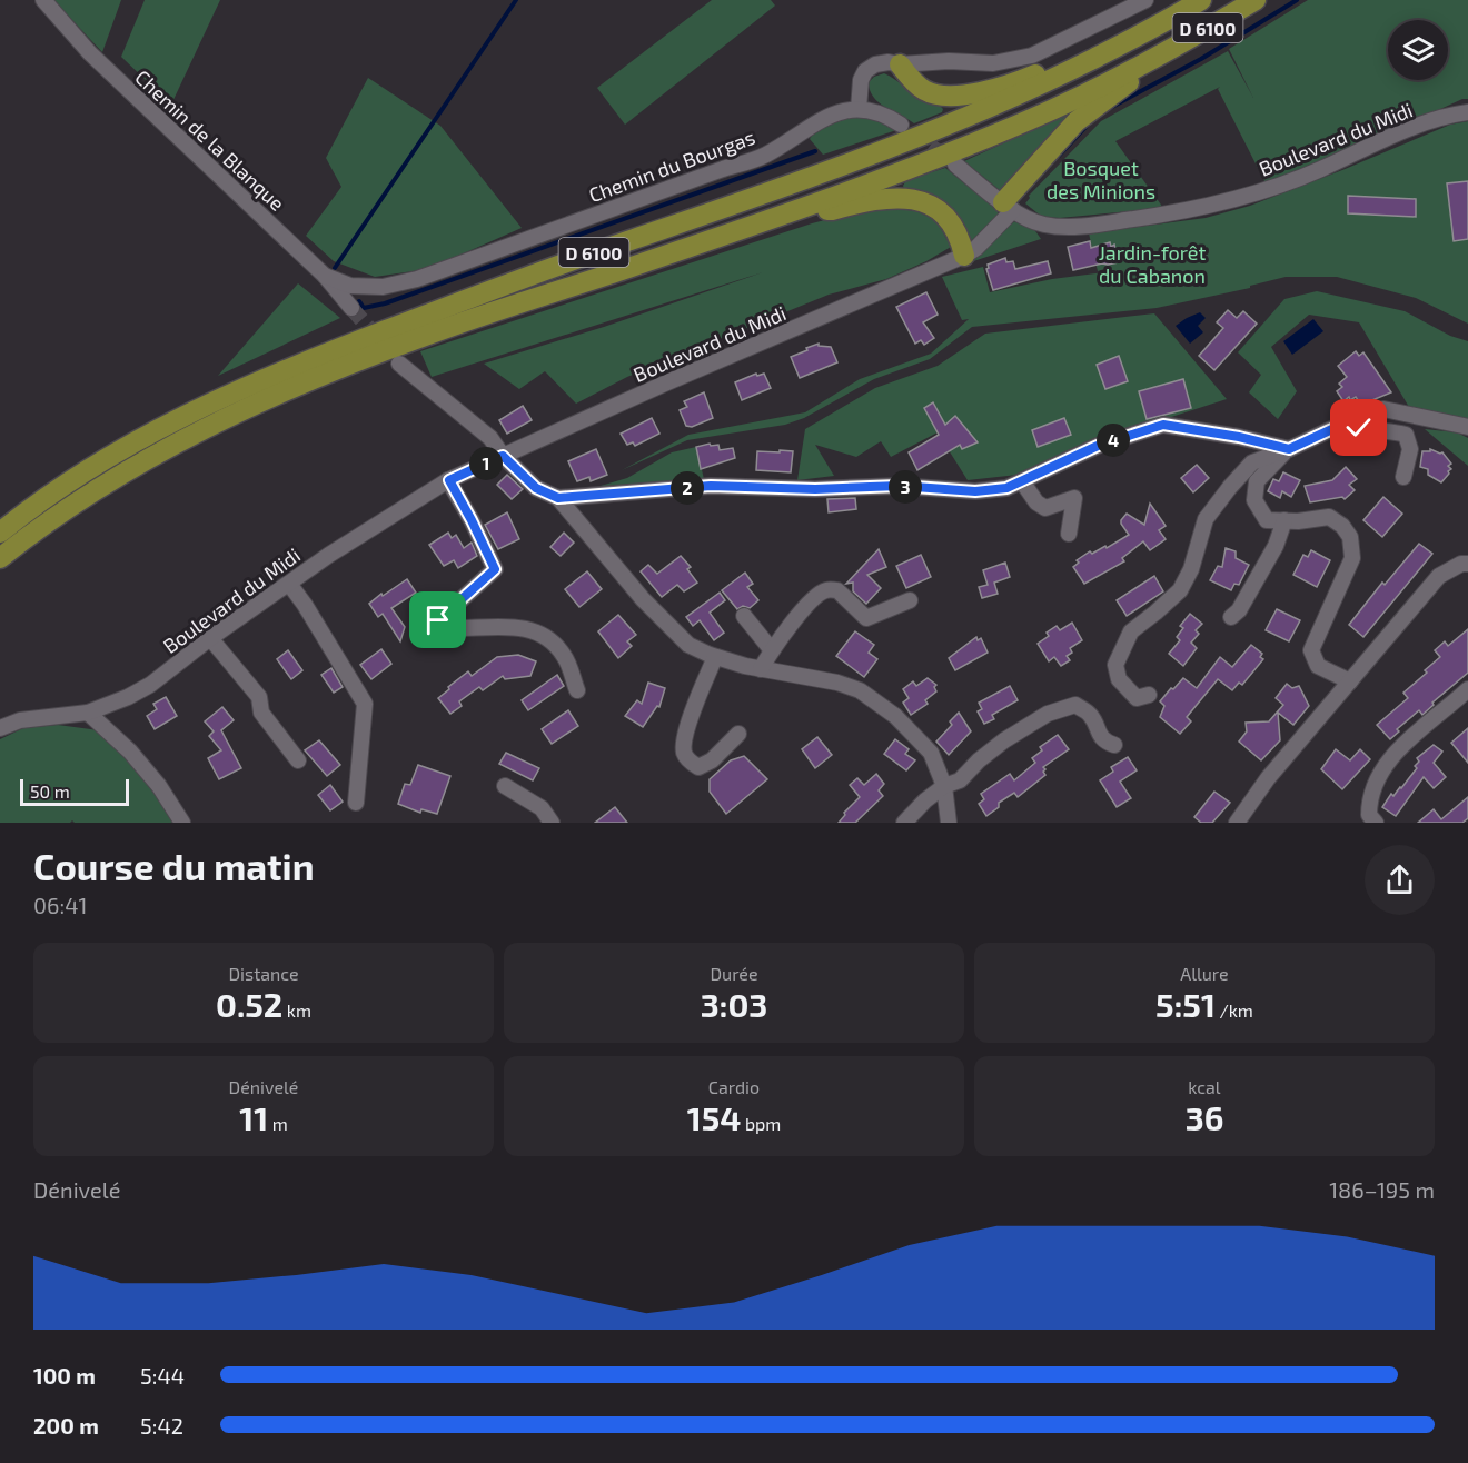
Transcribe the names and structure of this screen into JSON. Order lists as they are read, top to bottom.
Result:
{
  "streets": {
    "main road": ["D 6100"],
    "street": ["Boulevard du Midi", "Chemin de la Blanque", "Chemin du Bourgas"]
  },
  "crossings": [
    ["Chemin de la Blanque", "Chemin du Bourgas"]
  ],
  "parks": ["Bosquet des Minions", "Jardin-forêt du Cabanon"],
  "scale_bar": "50 m",
  "page": {
    "pins": [
      "4",
      "1",
      "3",
      "2"
    ],
    "scale": "50 m",
    "heading": ["Course du matin", "06:41"],
    "stats": [
      ["Distance", "0.52 km"],
      ["Durée", "3:03"],
      ["Allure", "5:51 /km"],
      ["Dénivelé", "11 m"],
      ["Cardio", "154 bpm"],
      ["kcal", "36"]
    ],
    "chart": ["Dénivelé", "186–195 m"],
    "list": [
      {
        "name": "100 m",
        "note": "5:44"
      },
      {
        "name": "200 m",
        "note": "5:42"
      }
    ]
  }
}
